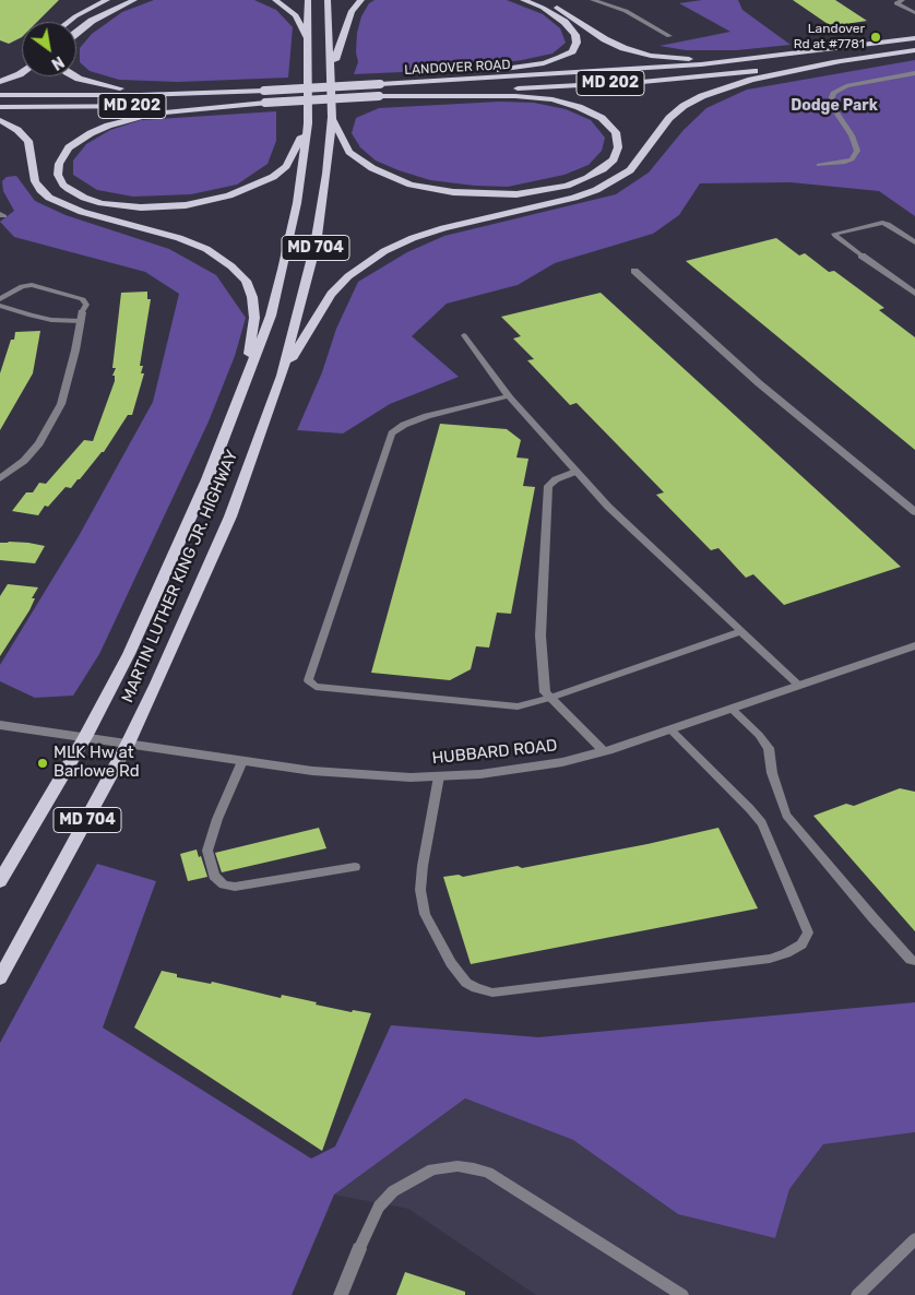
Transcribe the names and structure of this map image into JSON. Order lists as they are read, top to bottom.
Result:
{
  "streets": {
    "main road": [
      "LANDOVER ROAD",
      "MD 202",
      "MD 704",
      "MARTIN LUTHER KING JR. HIGHWAY"
    ],
    "street": ["HUBBARD ROAD"]
  },
  "crossings": [
    ["MARTIN LUTHER KING JR. HIGHWAY", "HUBBARD ROAD"]
  ],
  "districts": ["Dodge Park"],
  "places": ["Landover Rd at #7781", "MLK Hw at Barlowe Rd"],
  "north": "bottom right"
}
